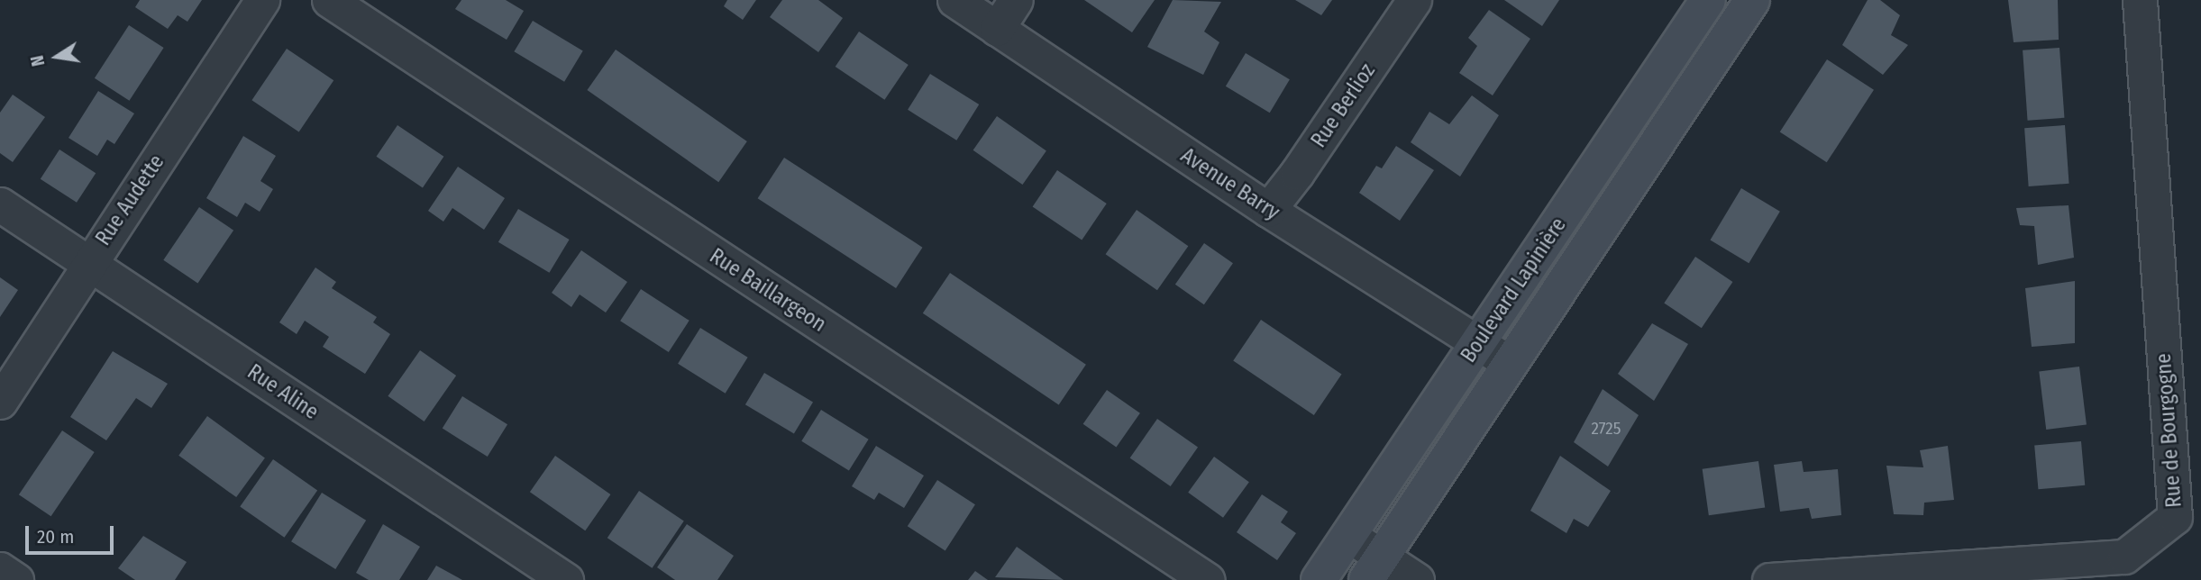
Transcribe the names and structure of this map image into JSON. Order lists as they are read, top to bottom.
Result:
{
  "streets": {
    "main road": ["Boulevard Lapinière"],
    "street": [
      "Rue Berlioz",
      "Avenue Barry",
      "Rue Audette",
      "Rue Baillargeon",
      "Rue Aline",
      "Rue de Bourgogne"
    ]
  },
  "crossings": [
    ["Rue Berlioz", "Avenue Barry"],
    ["Avenue Barry", "Boulevard Lapinière"],
    ["Rue Audette", "Rue Aline"]
  ],
  "house_numbers": ["2725"],
  "scale_bar": "20 m",
  "north": "left"
}
